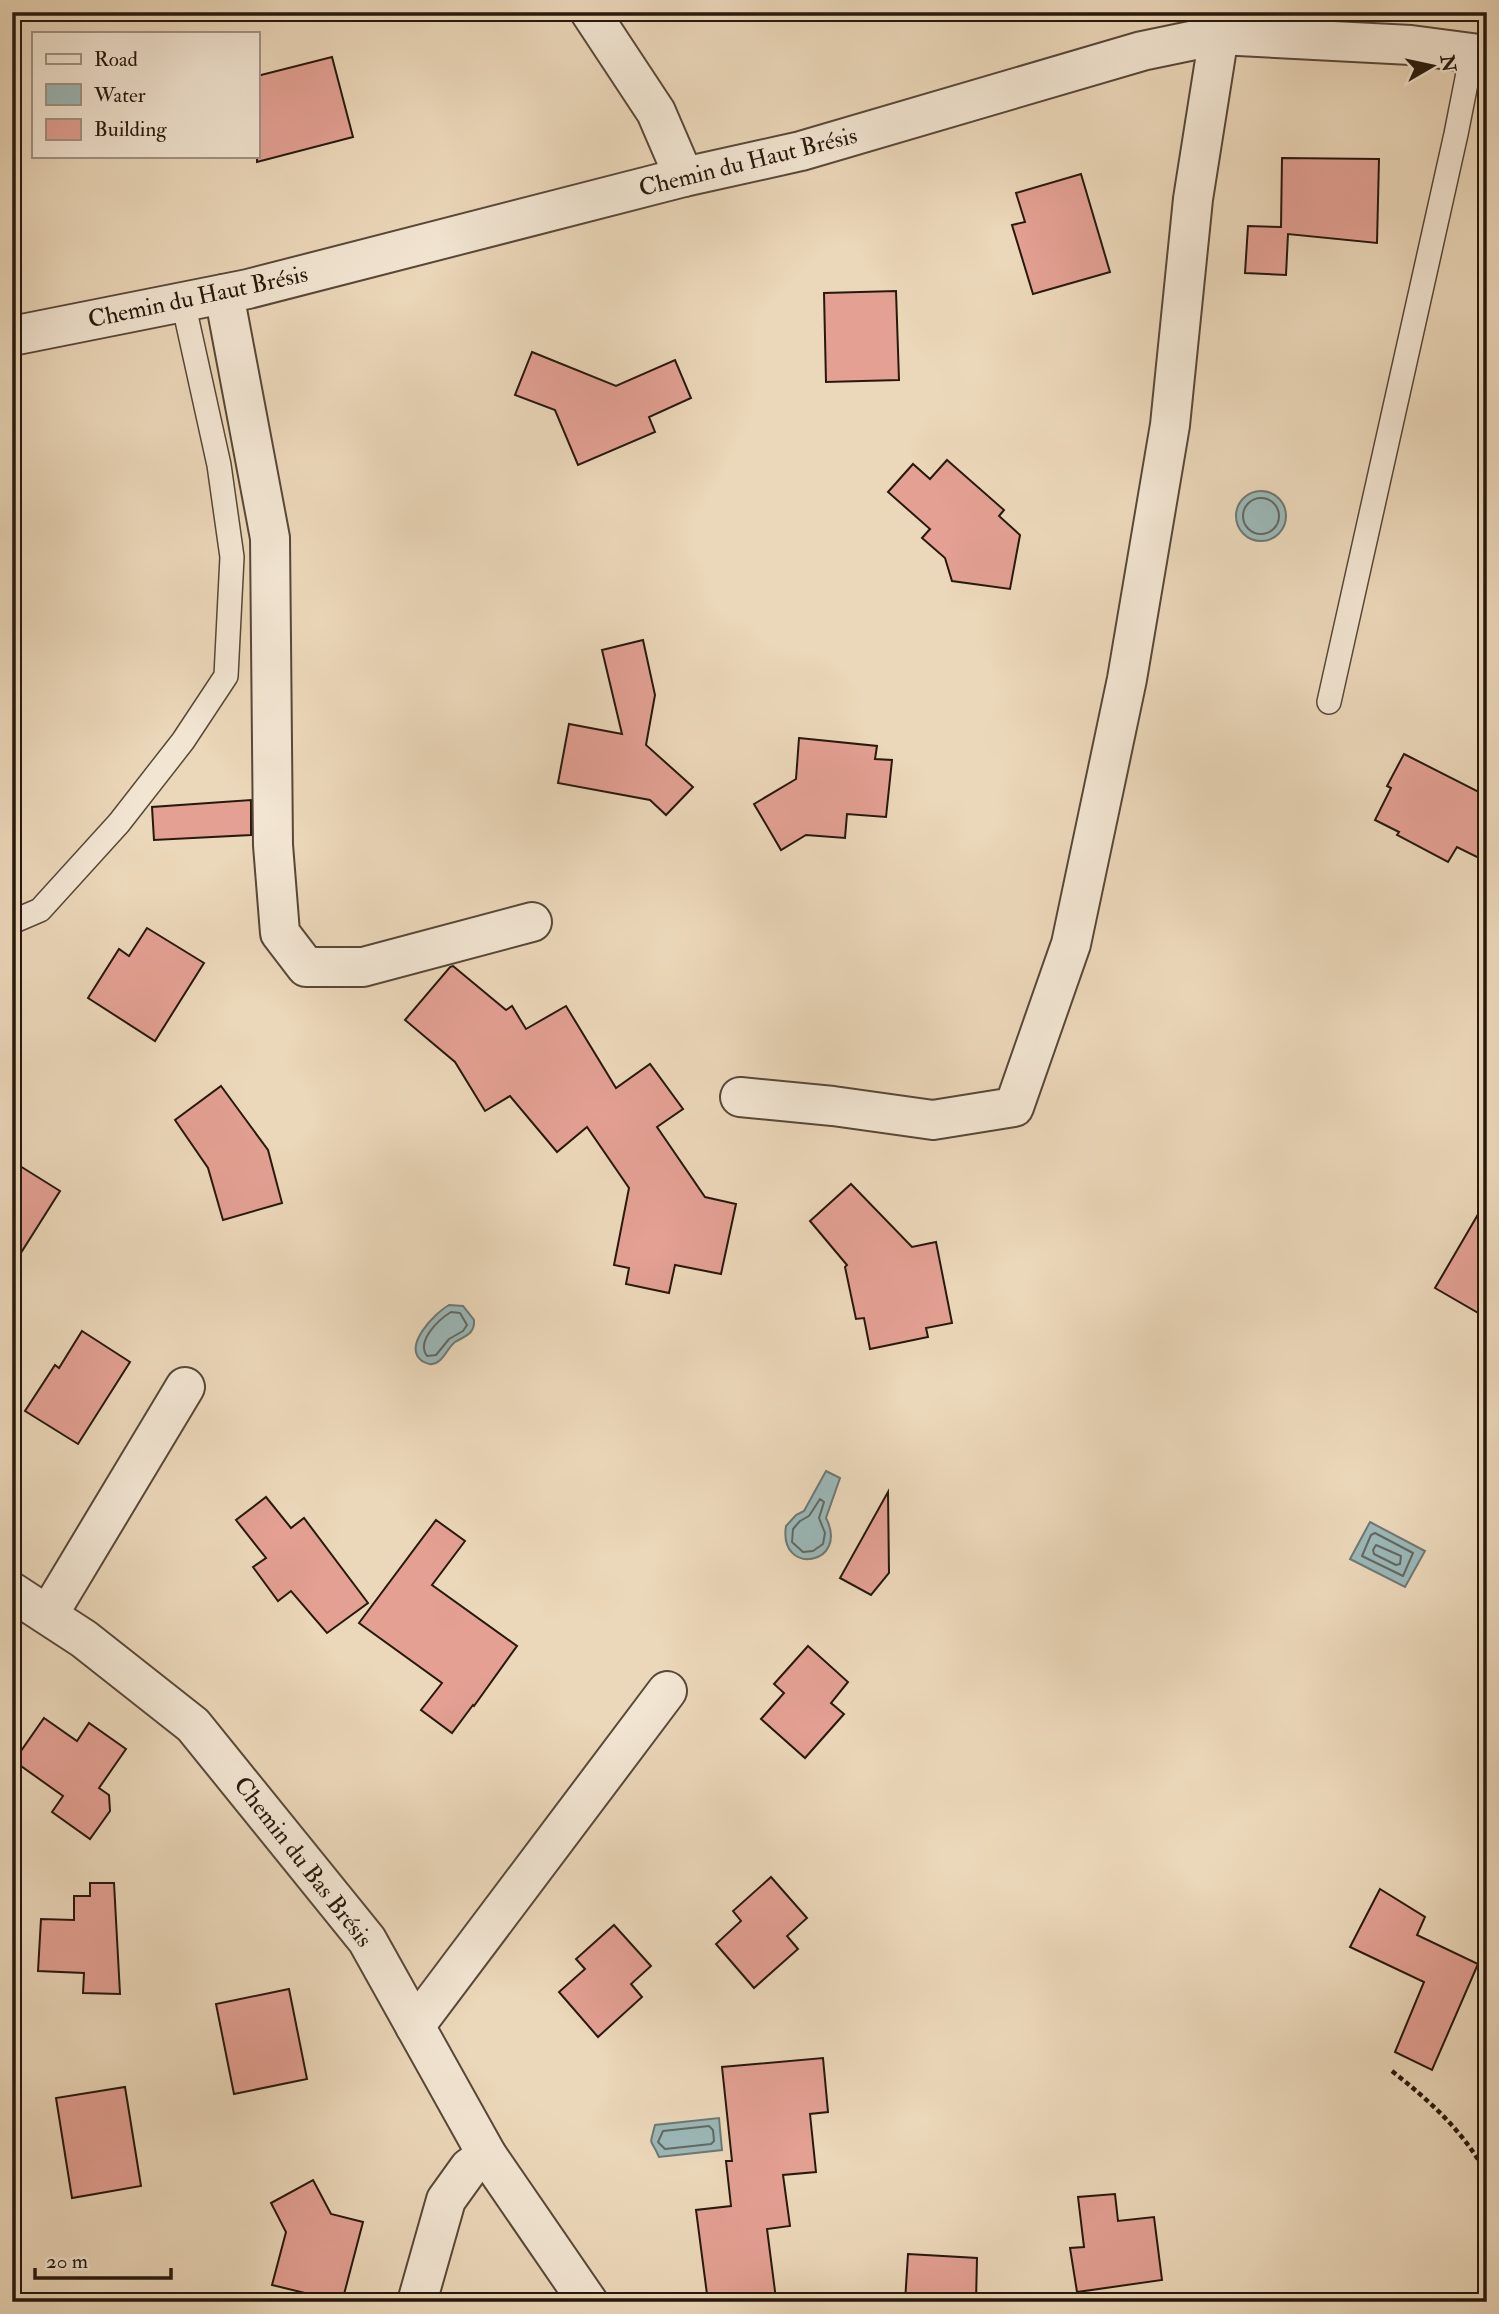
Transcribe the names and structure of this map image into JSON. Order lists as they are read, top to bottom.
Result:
{
  "streets": {
    "street": ["Chemin du Haut Brésis", "Chemin du Bas Brésis"]
  },
  "legend": ["Road", "Water", "Building"],
  "scale_bar": "20 m",
  "north": "right"
}
